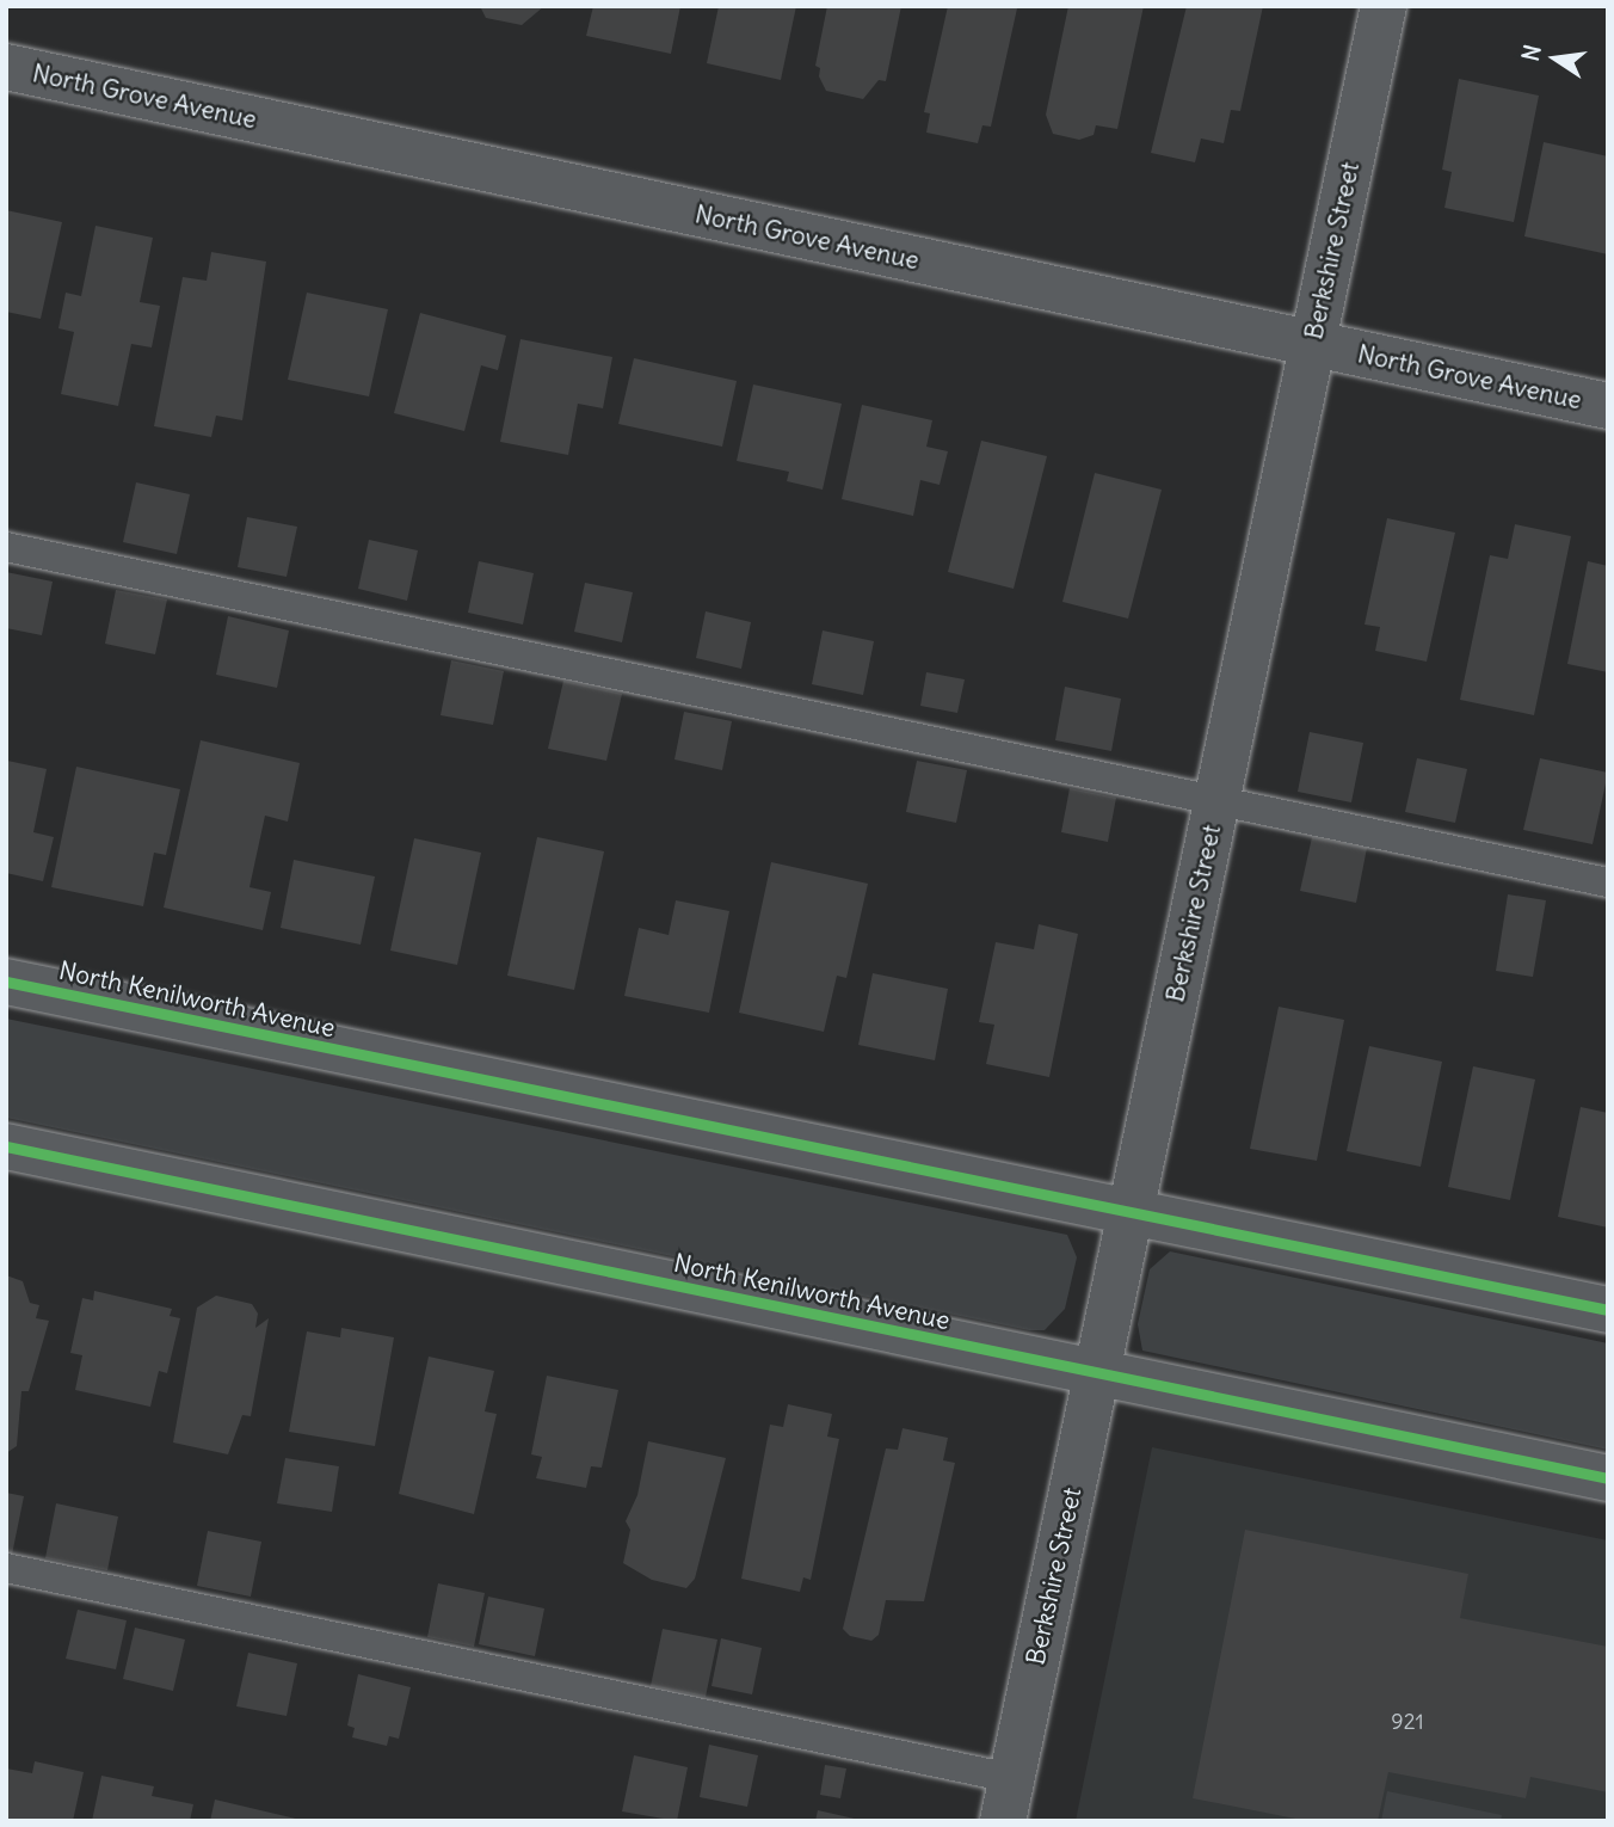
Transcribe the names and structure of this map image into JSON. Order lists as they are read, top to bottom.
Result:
{
  "streets": {
    "street": ["North Grove Avenue", "Berkshire Street", "North Kenilworth Avenue"]
  },
  "crossings": [
    ["North Grove Avenue", "Berkshire Street"],
    ["Berkshire Street", "North Kenilworth Avenue"]
  ],
  "house_numbers": ["921"],
  "north": "left"
}
